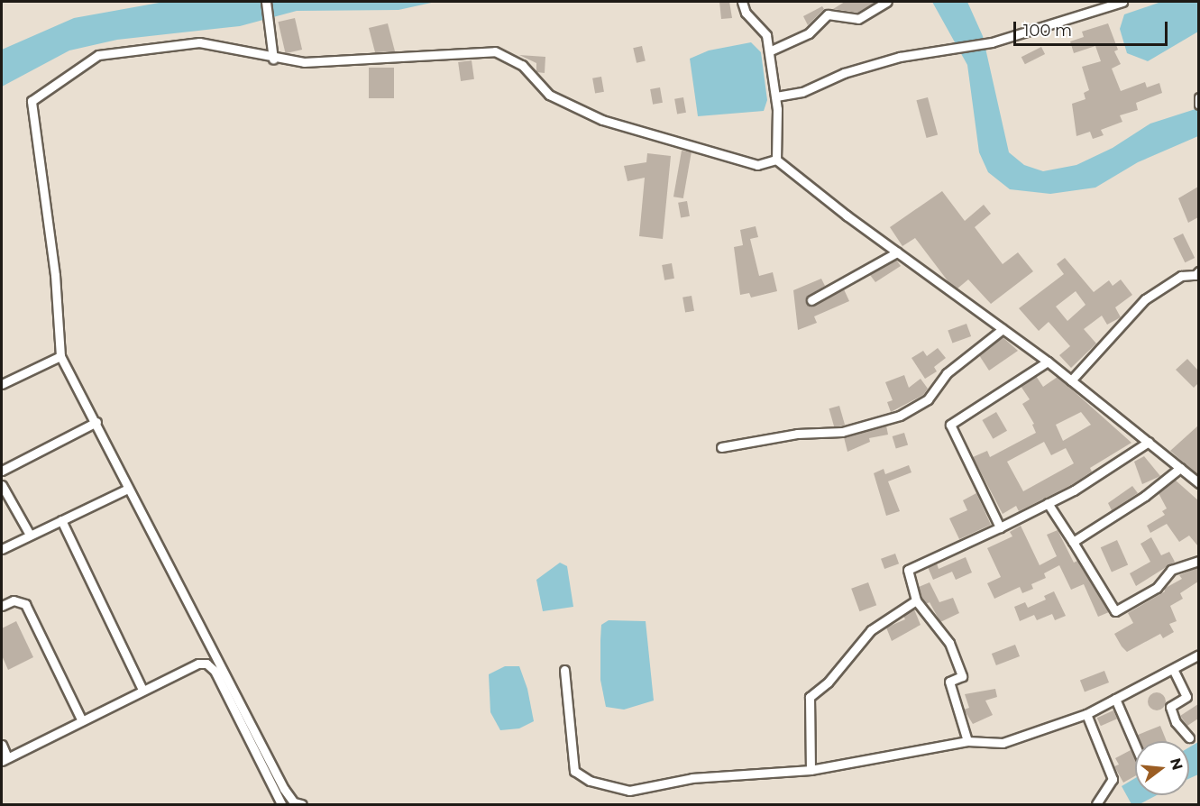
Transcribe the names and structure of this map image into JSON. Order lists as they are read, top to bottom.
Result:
{
  "scale_bar": "100 m",
  "north": "right"
}
